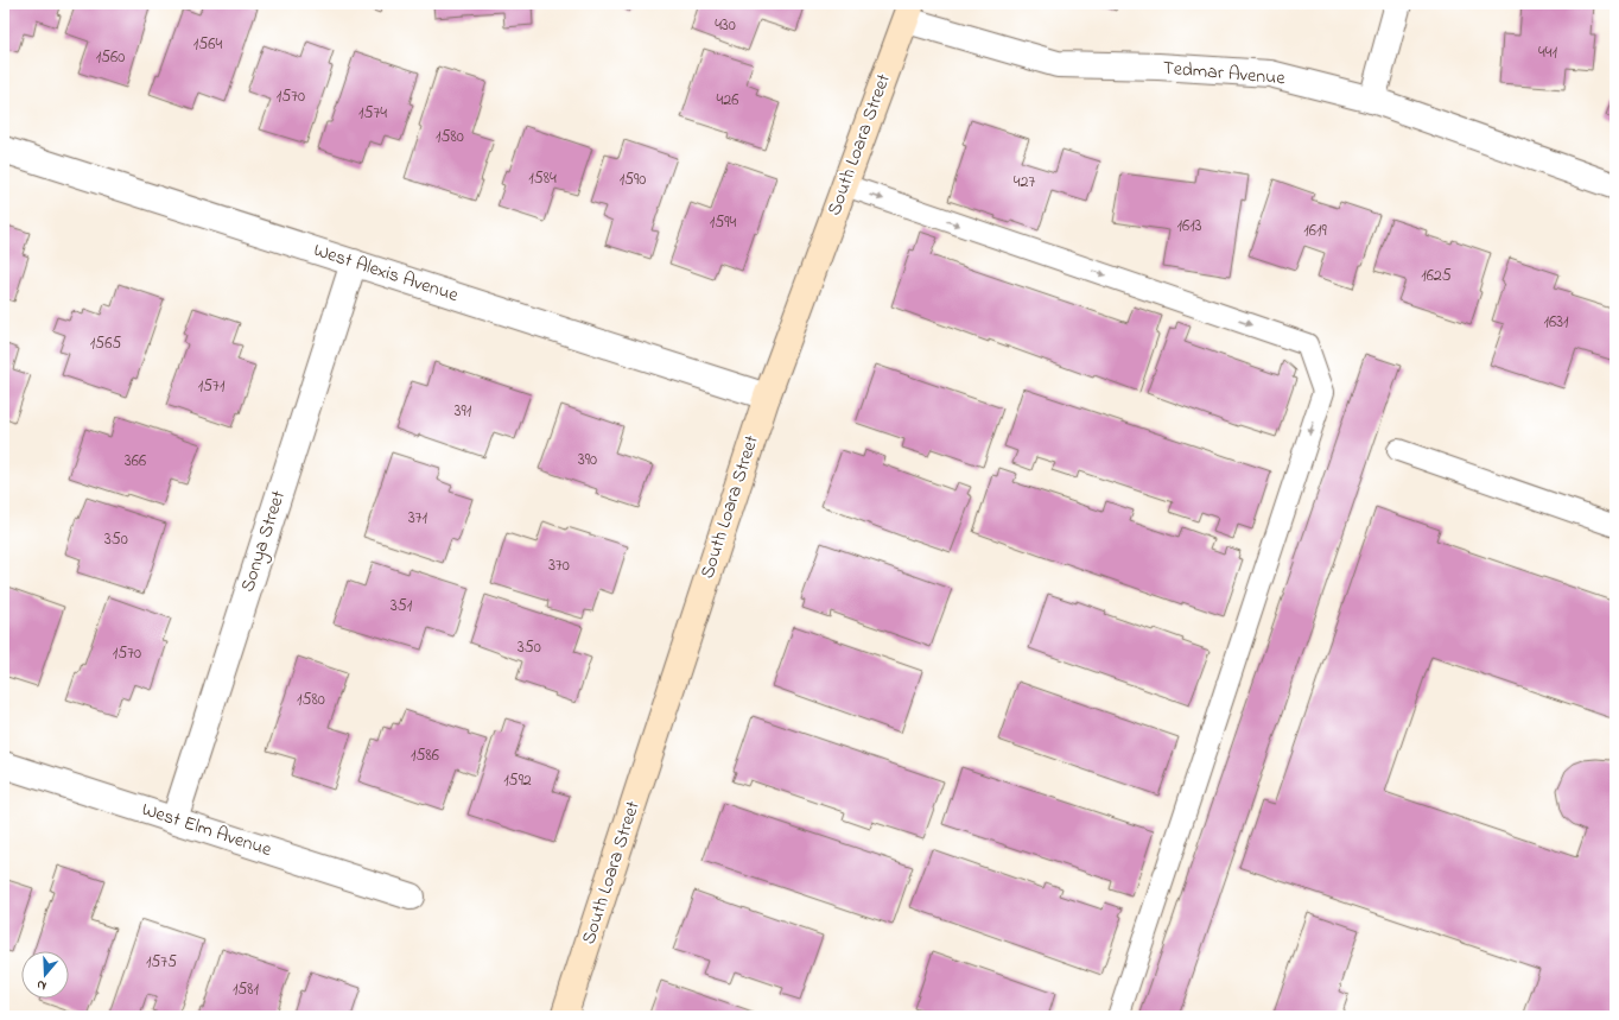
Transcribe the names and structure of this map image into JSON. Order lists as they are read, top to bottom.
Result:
{
  "streets": {
    "street": [
      "Tedmar Avenue",
      "South Loara Street",
      "West Alexis Avenue",
      "Sonya Street",
      "West Elm Avenue"
    ]
  },
  "crossings": [
    ["Tedmar Avenue", "South Loara Street"],
    ["South Loara Street", "West Alexis Avenue"],
    ["West Alexis Avenue", "Sonya Street"],
    ["Sonya Street", "West Elm Avenue"]
  ],
  "house_numbers": [
    "430",
    "1564",
    "441",
    "1560",
    "1570",
    "426",
    "1574",
    "1580",
    "1584",
    "1590",
    "427",
    "1594",
    "1613",
    "1619",
    "1625",
    "1631",
    "1565",
    "1571",
    "391",
    "390",
    "366",
    "371",
    "350",
    "370",
    "351",
    "350",
    "1570",
    "1580",
    "1586",
    "1592",
    "1575",
    "1581"
  ],
  "north": "bottom"
}
